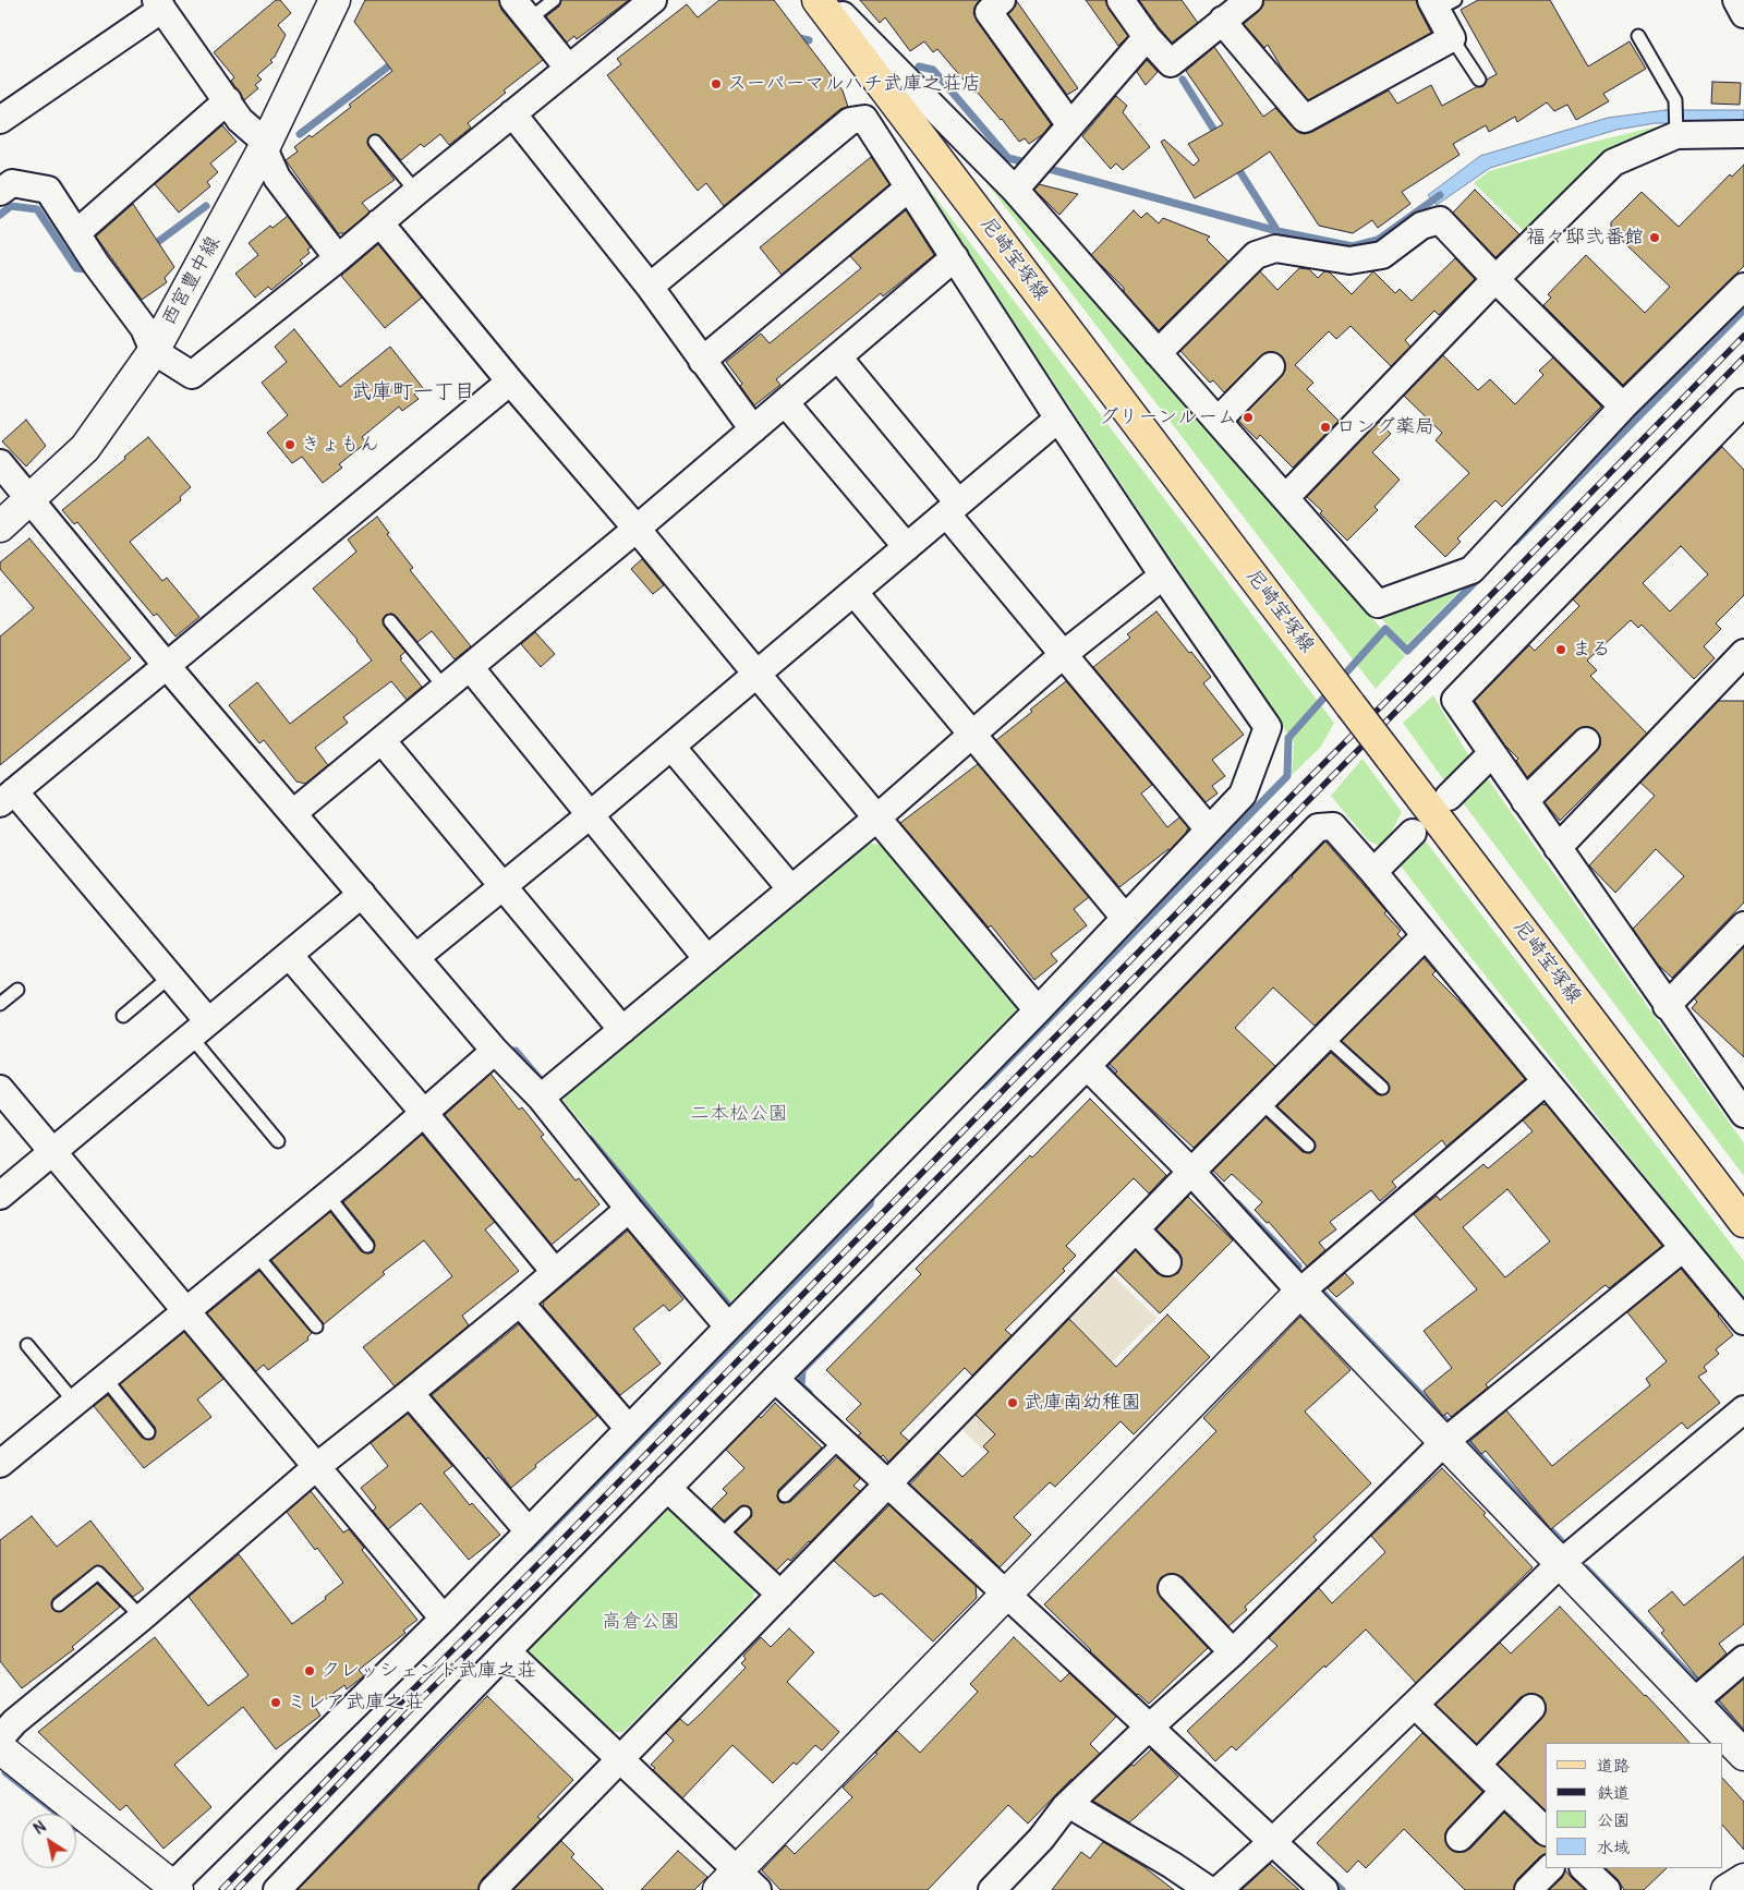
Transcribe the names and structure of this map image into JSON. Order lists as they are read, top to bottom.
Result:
{
  "streets": {
    "main road": ["尼崎宝塚線"],
    "street": ["西宮豊中線"]
  },
  "districts": ["武庫町一丁目"],
  "parks": ["二本松公園", "高倉公園"],
  "places": [
    "スーパーマルハチ武庫之荘店",
    "福々邸弐番館",
    "グリーンルーム",
    "ロング薬局",
    "きょもん",
    "まる",
    "武庫南幼稚園",
    "クレッシェンド武庫之荘",
    "ミレア武庫之荘"
  ],
  "legend": [
    "道路",
    "鉄道",
    "公園",
    "水域"
  ],
  "north": "top left"
}
